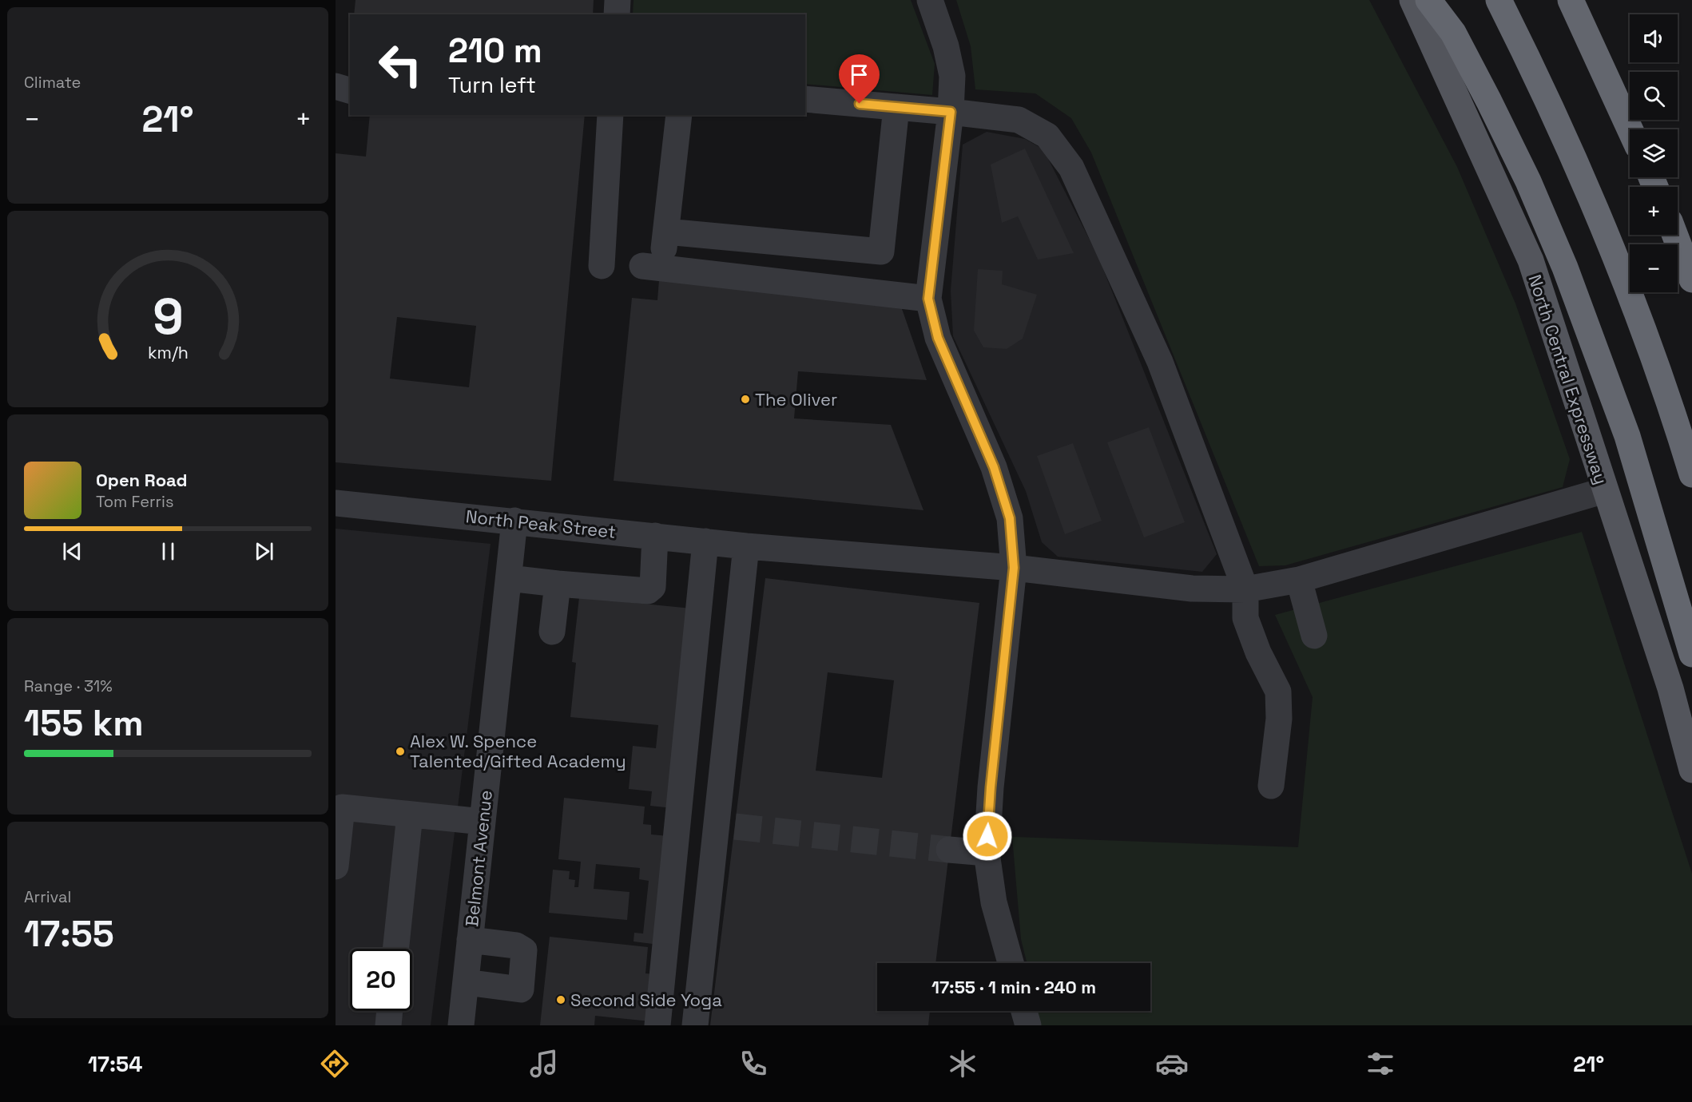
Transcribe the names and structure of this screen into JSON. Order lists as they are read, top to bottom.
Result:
{
  "streets": {
    "main road": ["North Central Expressway"],
    "street": ["North Peak Street", "Belmont Avenue"]
  },
  "crossings": [
    ["North Central Expressway", "North Peak Street"],
    ["North Peak Street", "Belmont Avenue"]
  ],
  "places": ["The Oliver", "Alex W. Spence Talented/Gifted Academy", "Second Side Yoga"],
  "page": {
    "tile": [
      "Climate",
      ["Range · 31%", "155 km"],
      ["Arrival", "17:55"]
    ],
    "map_buttons": ["+", "−"],
    "turn": ["210 m", "Turn left"],
    "heat": ["−", "21°", "+"],
    "song": ["Open Road", "Tom Ferris"],
    "limit": "20",
    "trip": "17:55 · 1 min · 240 m",
    "tabs": ["17:54", "21°"],
    "gauge": ["9", "km/h"]
  }
}
